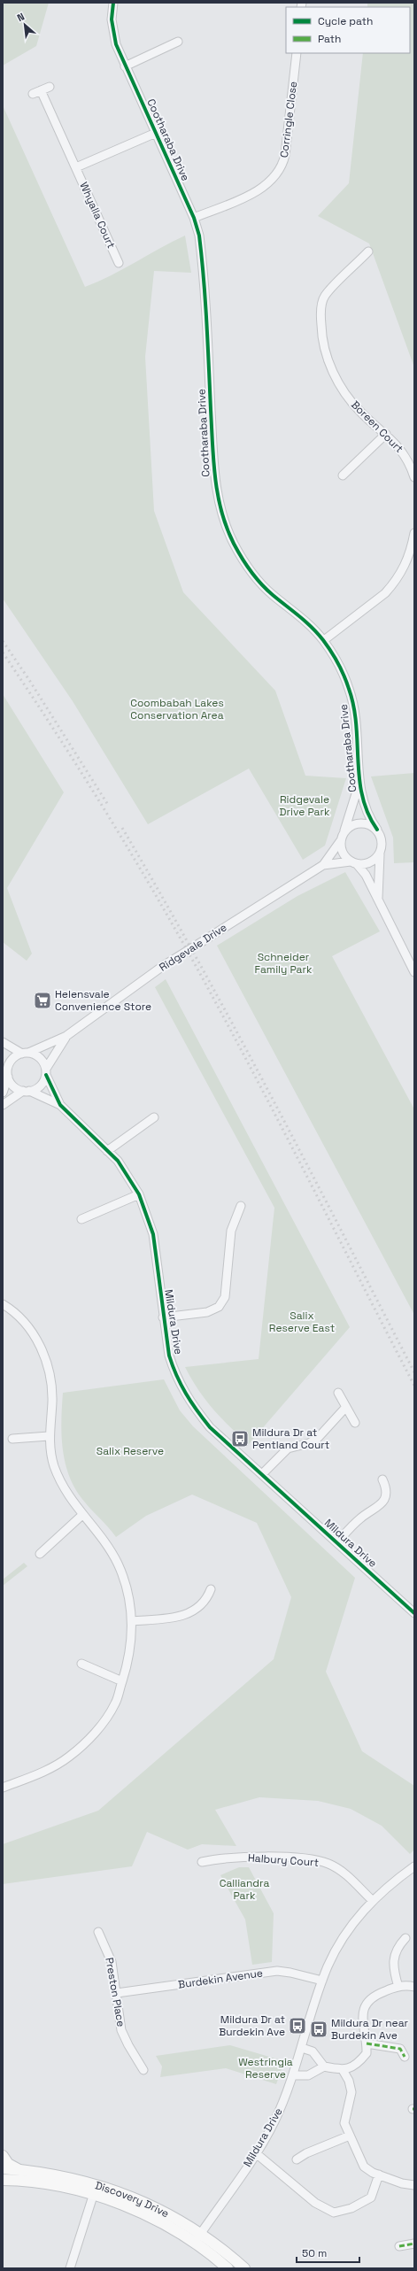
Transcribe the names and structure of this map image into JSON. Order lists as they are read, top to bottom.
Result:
{
  "streets": {
    "main road": ["Discovery Drive"],
    "street": [
      "Corringle Close",
      "Cootharaba Drive",
      "Whyalla Court",
      "Boreen Court",
      "Ridgevale Drive",
      "Mildura Drive",
      "Halbury Court",
      "Burdekin Avenue",
      "Preston Place"
    ]
  },
  "crossings": [
    ["Corringle Close", "Cootharaba Drive"],
    ["Cootharaba Drive", "Ridgevale Drive"],
    ["Ridgevale Drive", "Mildura Drive"],
    ["Mildura Drive", "Halbury Court"],
    ["Mildura Drive", "Burdekin Avenue"],
    ["Mildura Drive", "Discovery Drive"],
    ["Burdekin Avenue", "Preston Place"]
  ],
  "parks": [
    "Coombabah Lakes Conservation Area",
    "Ridgevale Drive Park",
    "Schneider Family Park",
    "Salix Reserve East",
    "Salix Reserve",
    "Calliandra Park",
    "Westringia Reserve"
  ],
  "places": {
    "supermarket": ["Helensvale Convenience Store"],
    "bus stop": ["Mildura Dr at Pentland Court", "Mildura Dr at Burdekin Ave", "Mildura Dr near Burdekin Ave"]
  },
  "legend": ["Cycle path", "Path"],
  "scale_bar": "50 m",
  "north": "top left"
}
